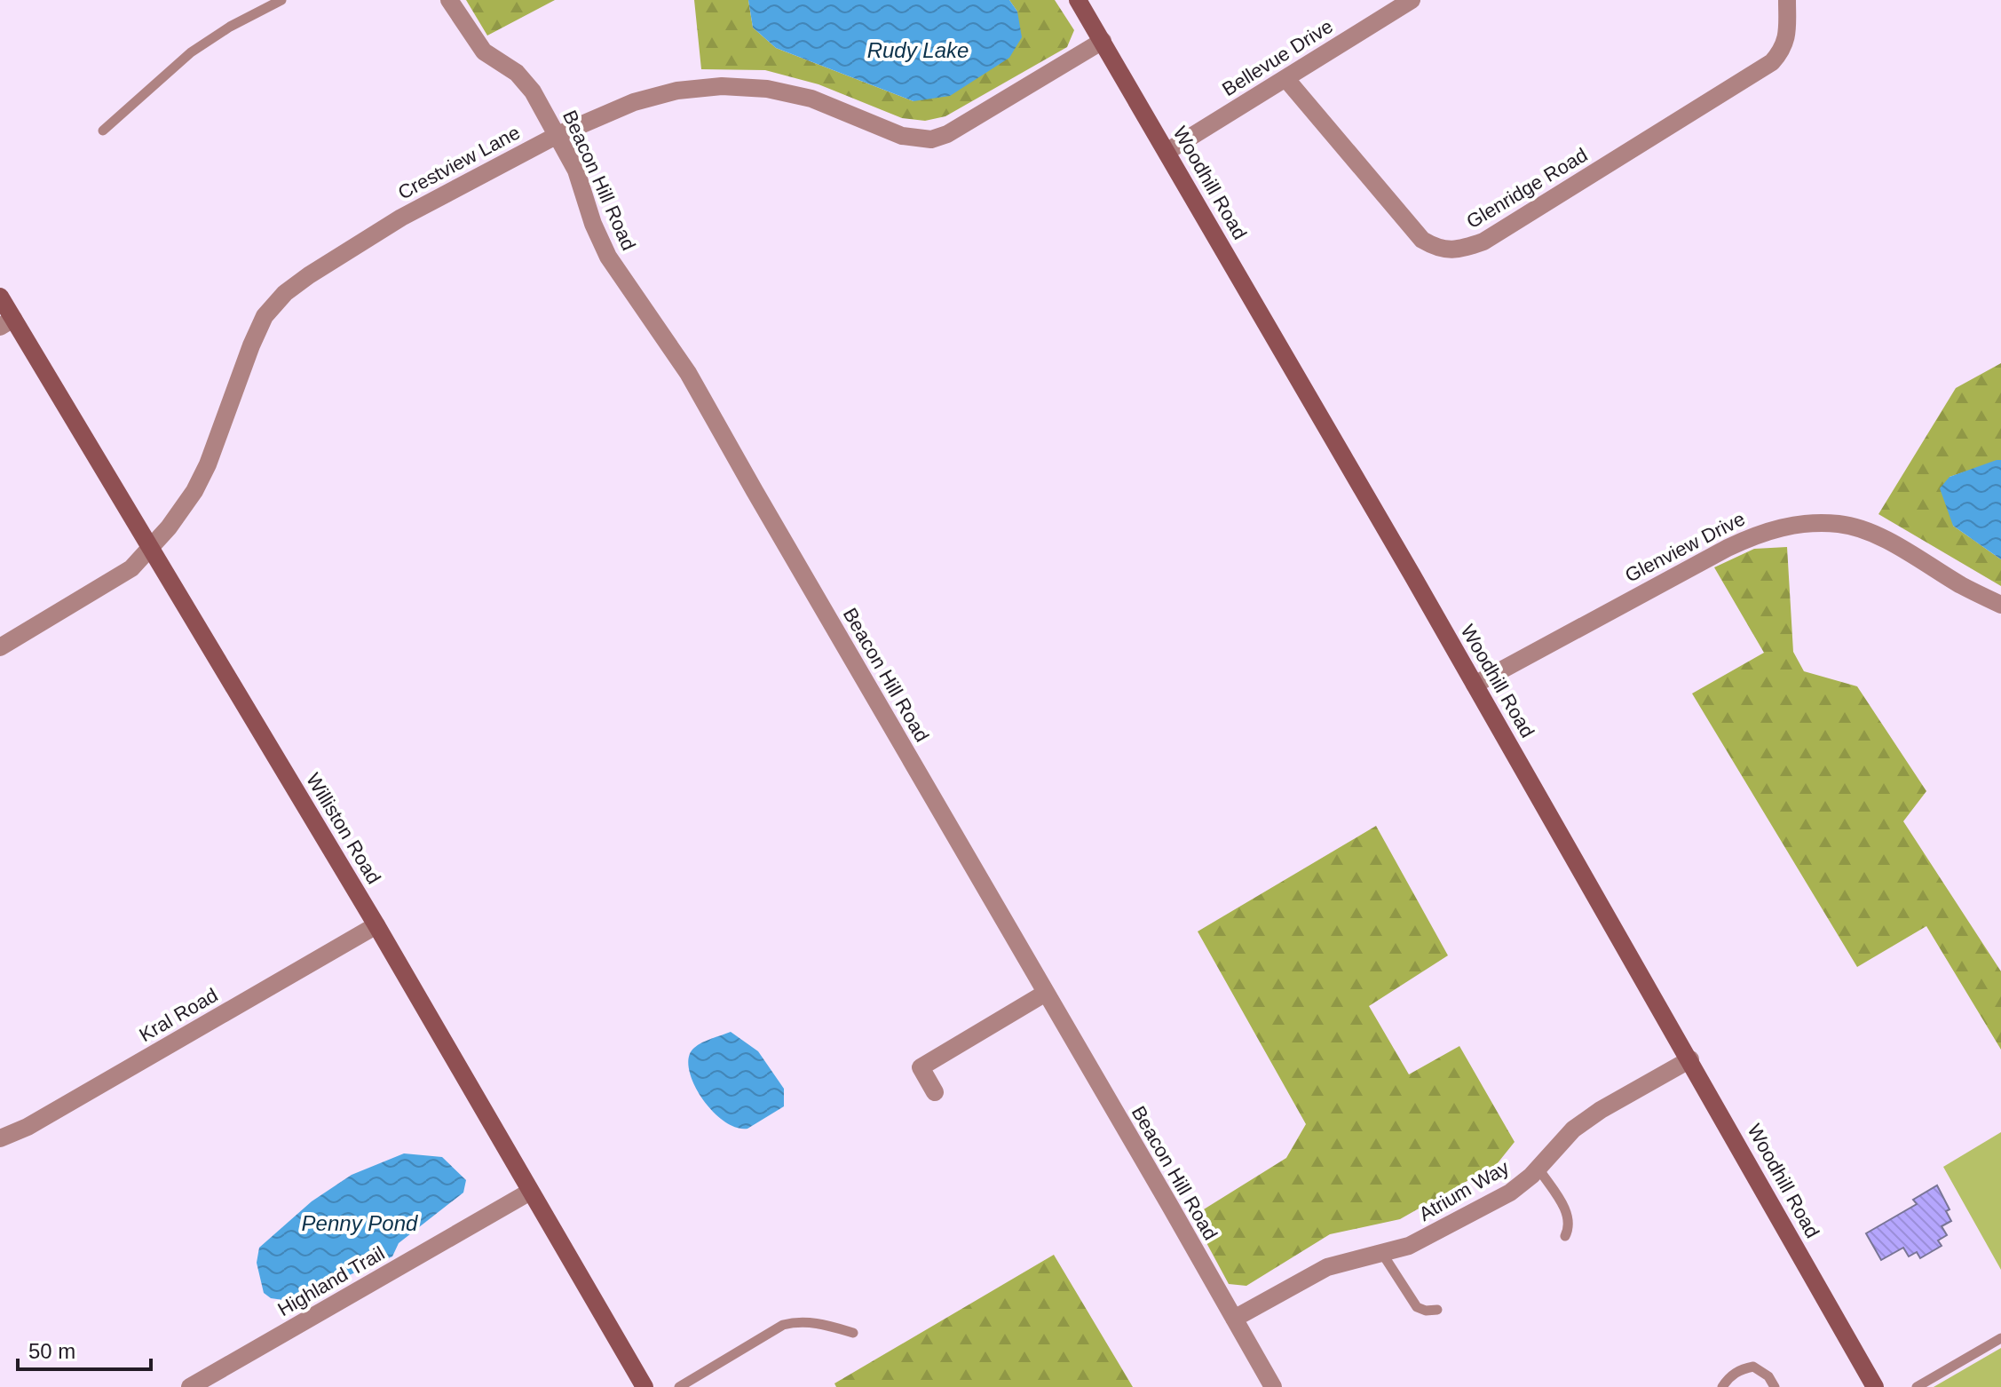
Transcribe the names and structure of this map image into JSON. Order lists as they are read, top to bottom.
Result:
{
  "streets": {
    "street": [
      "Bellevue Drive",
      "Crestview Lane",
      "Beacon Hill Road",
      "Woodhill Road",
      "Glenridge Road",
      "Glenview Drive",
      "Williston Road",
      "Kral Road",
      "Atrium Way",
      "Highland Trail"
    ]
  },
  "crossings": [
    ["Bellevue Drive", "Woodhill Road"],
    ["Bellevue Drive", "Glenridge Road"],
    ["Crestview Lane", "Beacon Hill Road"],
    ["Crestview Lane", "Woodhill Road"],
    ["Crestview Lane", "Williston Road"],
    ["Beacon Hill Road", "Atrium Way"],
    ["Woodhill Road", "Glenview Drive"],
    ["Woodhill Road", "Atrium Way"],
    ["Williston Road", "Kral Road"],
    ["Williston Road", "Highland Trail"]
  ],
  "water": ["Rudy Lake", "Penny Pond"],
  "scale_bar": "50 m"
}
